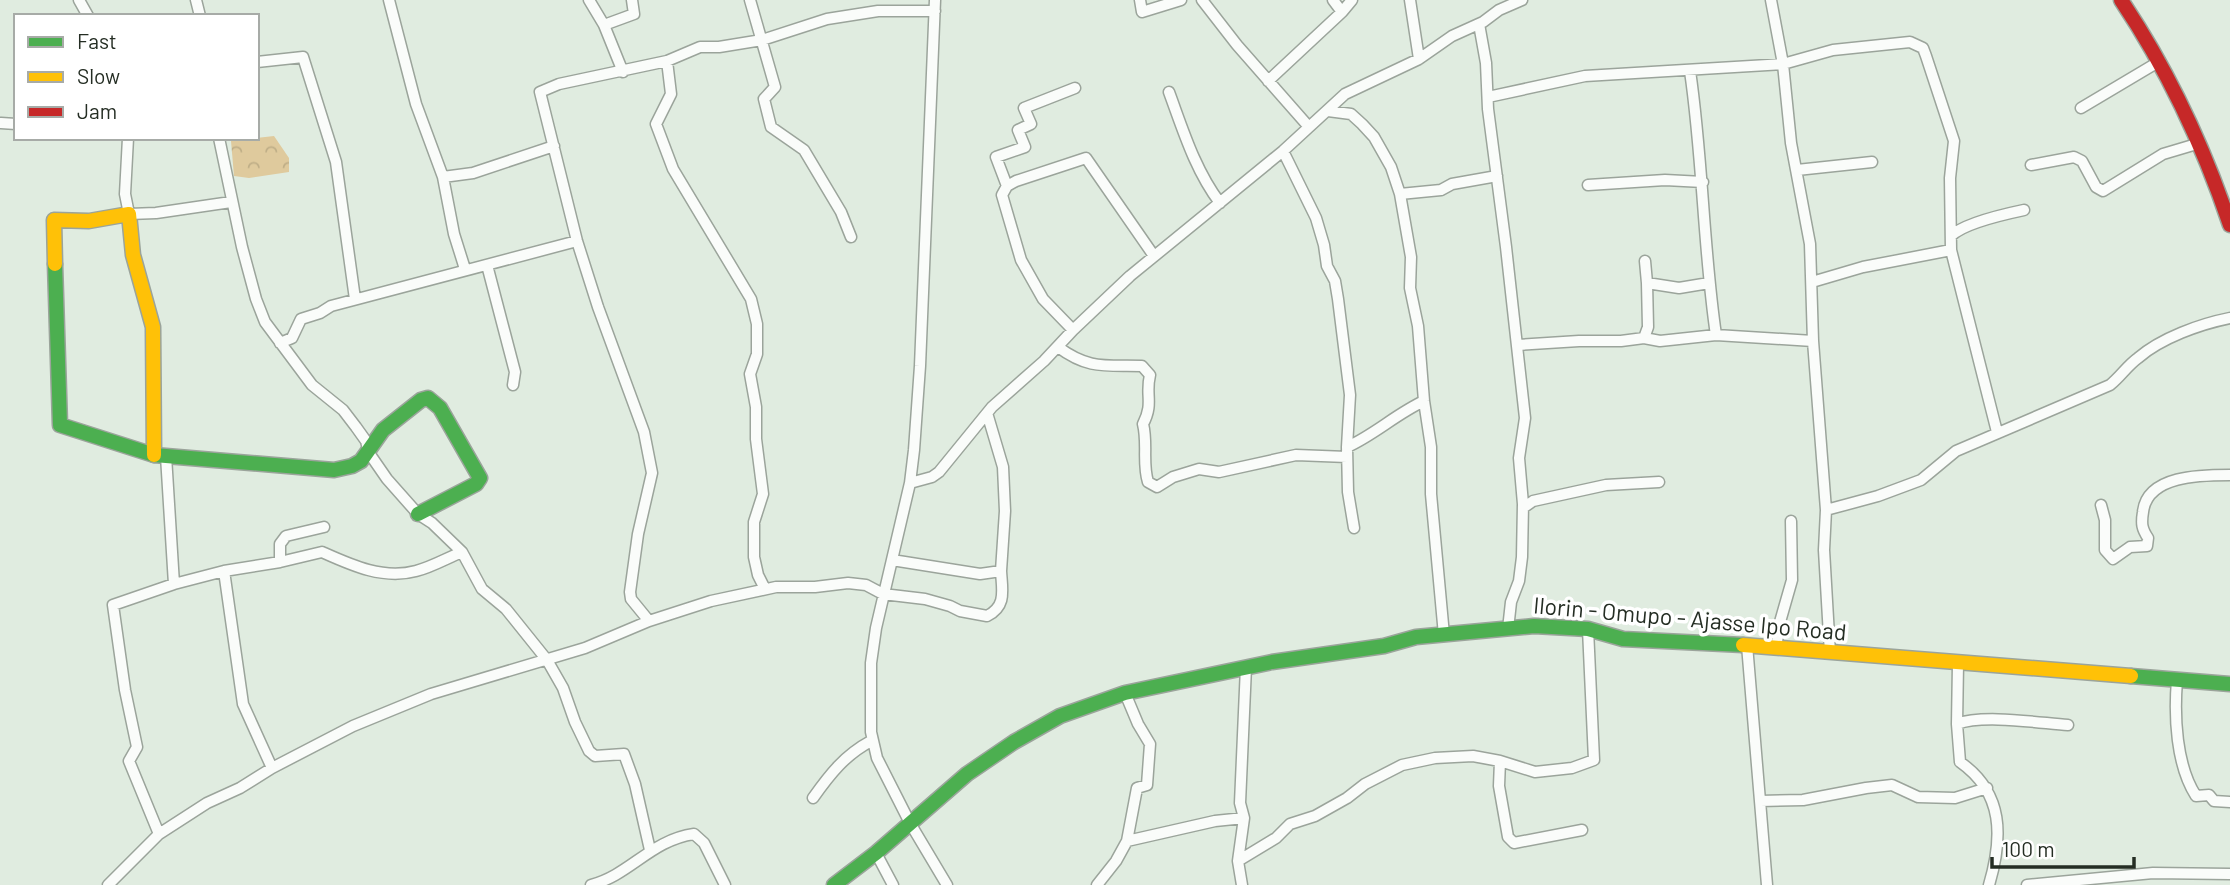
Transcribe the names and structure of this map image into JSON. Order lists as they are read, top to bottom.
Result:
{
  "streets": {
    "main road": ["Ilorin - Omupo - Ajasse Ipo Road"]
  },
  "legend": ["Fast", "Slow", "Jam"],
  "scale_bar": "100 m"
}
